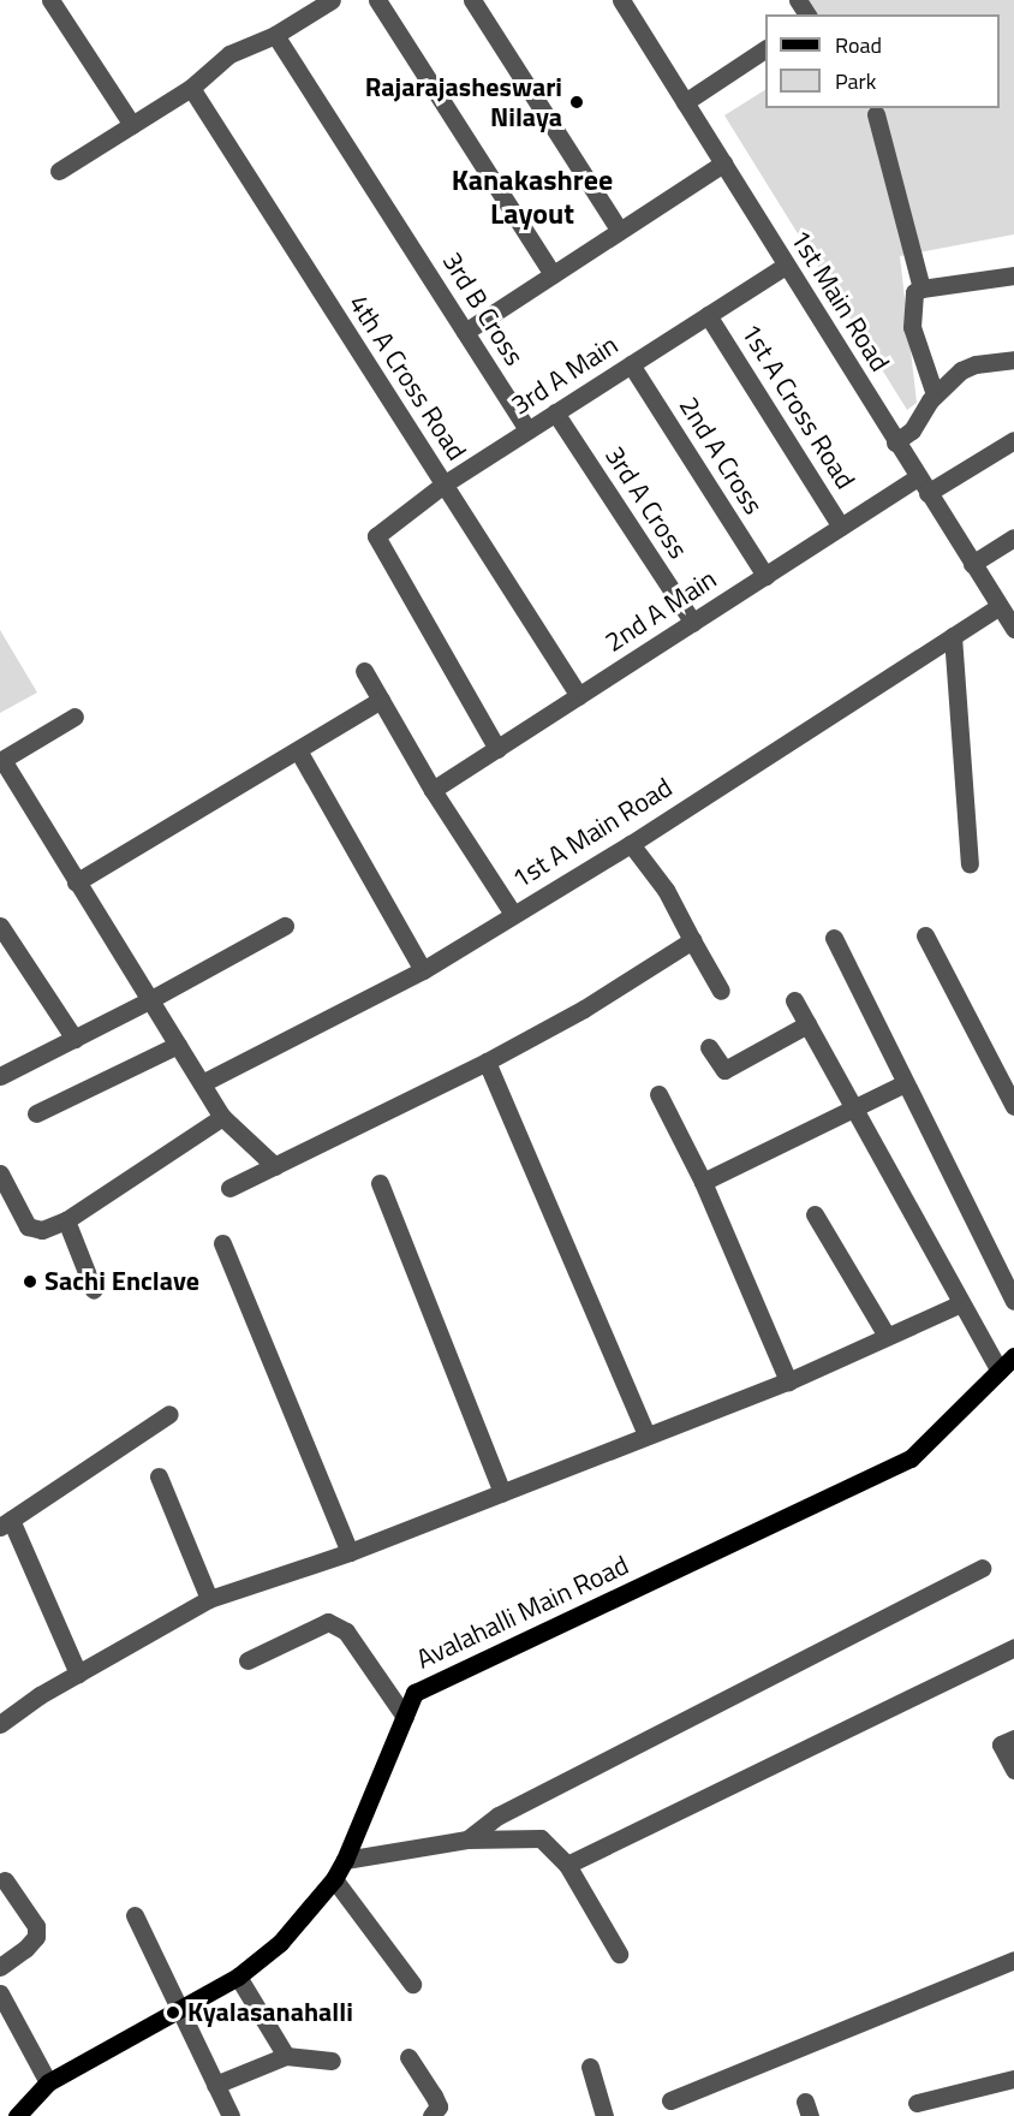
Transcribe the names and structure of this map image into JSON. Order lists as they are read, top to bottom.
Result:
{
  "streets": {
    "main road": ["Avalahalli Main Road"],
    "street": [
      "1st Main Road",
      "3rd B Cross",
      "3rd A Main",
      "4th A Cross Road",
      "1st A Cross Road",
      "2nd A Cross",
      "3rd A Cross",
      "2nd A Main",
      "1st A Main Road"
    ]
  },
  "crossings": [
    ["1st Main Road", "3rd A Main"],
    ["1st Main Road", "2nd A Main"],
    ["1st Main Road", "1st A Main Road"],
    ["3rd B Cross", "3rd A Main"],
    ["3rd A Main", "4th A Cross Road"],
    ["3rd A Main", "1st A Cross Road"],
    ["3rd A Main", "2nd A Cross"],
    ["3rd A Main", "3rd A Cross"],
    ["3rd A Main", "2nd A Main"],
    ["4th A Cross Road", "2nd A Main"],
    ["1st A Cross Road", "2nd A Main"],
    ["2nd A Cross", "2nd A Main"],
    ["3rd A Cross", "2nd A Main"]
  ],
  "districts": ["Kanakashree Layout"],
  "places": ["Rajarajasheswari Nilaya", "Sachi Enclave", "Kyalasanahalli"],
  "legend": ["Road", "Park"]
}
